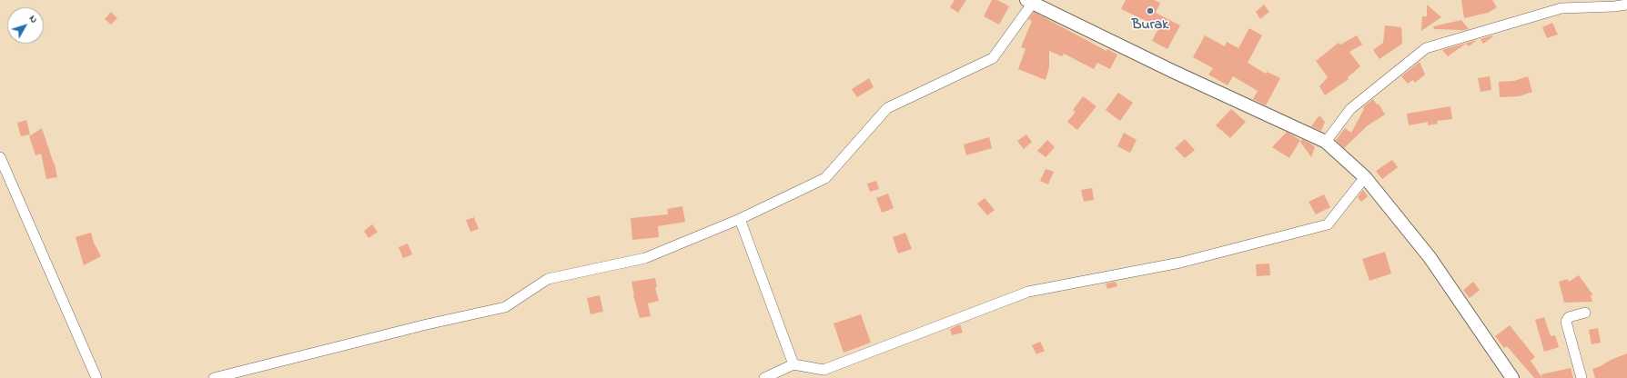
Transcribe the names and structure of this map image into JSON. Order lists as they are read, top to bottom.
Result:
{
  "places": ["Burak"],
  "north": "top right"
}
